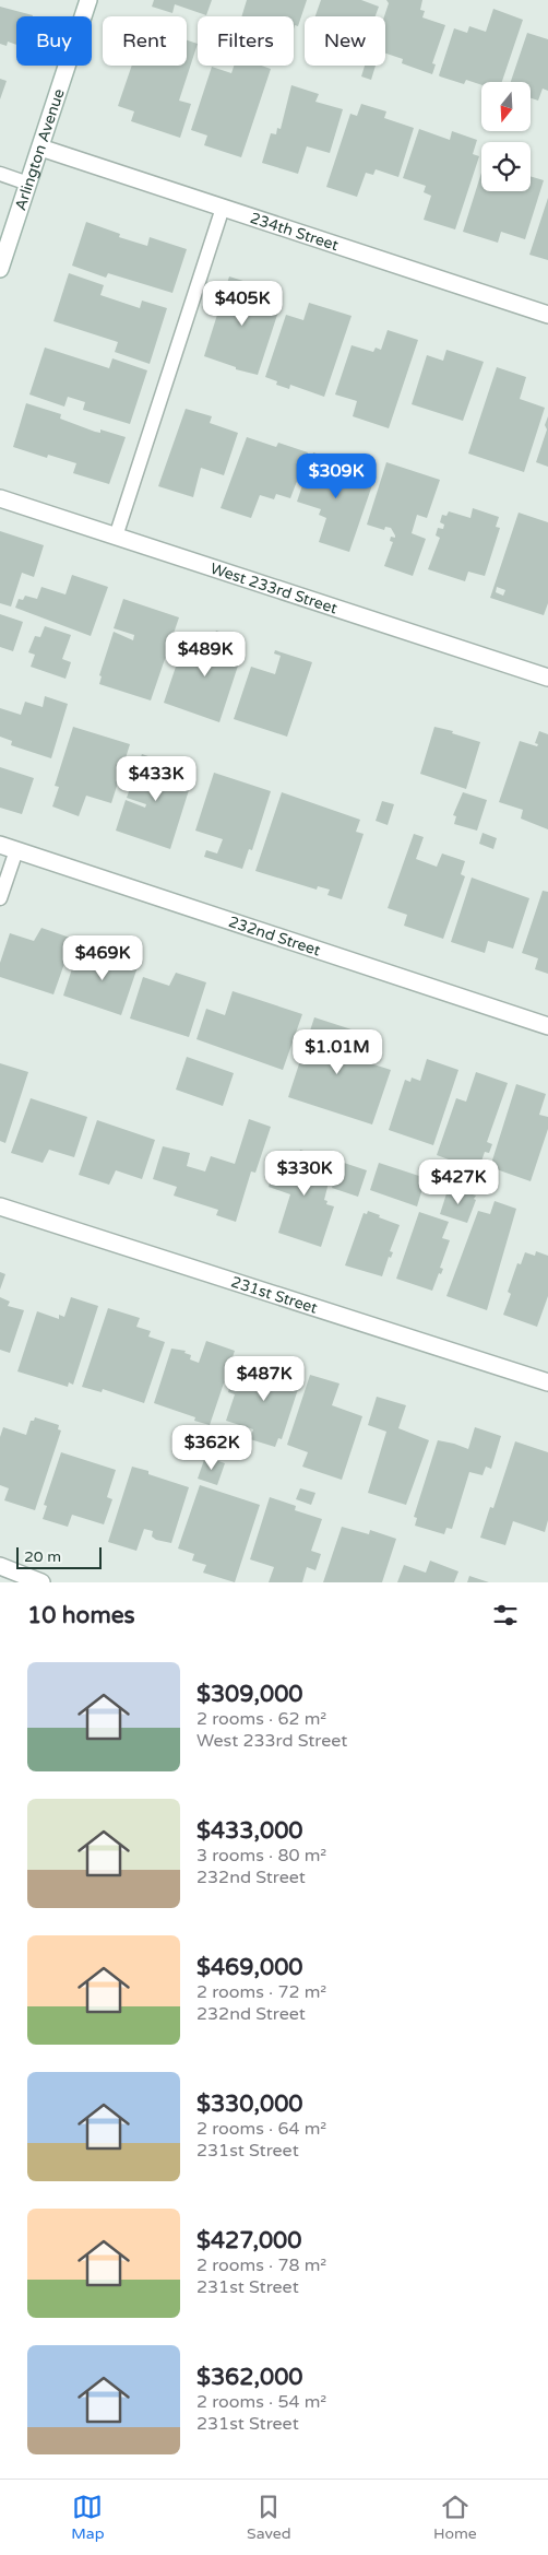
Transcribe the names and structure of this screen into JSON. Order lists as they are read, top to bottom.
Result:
{
  "streets": {
    "street": [
      "Arlington Avenue",
      "234th Street",
      "West 233rd Street",
      "232nd Street",
      "231st Street"
    ]
  },
  "crossings": [
    ["Arlington Avenue", "234th Street"]
  ],
  "scale_bar": "20 m",
  "north": "bottom",
  "page": {
    "chip": [
      "Buy",
      "Rent",
      "Filters",
      "New"
    ],
    "price": [
      "$405K",
      "$309K",
      "$489K",
      "$433K",
      "$469K",
      "$1.01M",
      "$330K",
      "$427K",
      "$487K",
      "$362K"
    ],
    "scale": "20 m",
    "heading": "10 homes",
    "list": [
      {
        "name": "$309,000",
        "note": "2 rooms · 62 m² · West 233rd Street"
      },
      {
        "name": "$433,000",
        "note": "3 rooms · 80 m² · 232nd Street"
      },
      {
        "name": "$469,000",
        "note": "2 rooms · 72 m² · 232nd Street"
      },
      {
        "name": "$330,000",
        "note": "2 rooms · 64 m² · 231st Street"
      },
      {
        "name": "$427,000",
        "note": "2 rooms · 78 m² · 231st Street"
      },
      {
        "name": "$362,000",
        "note": "2 rooms · 54 m² · 231st Street"
      }
    ],
    "tabs": ["Map", "Saved", "Home"]
  }
}
